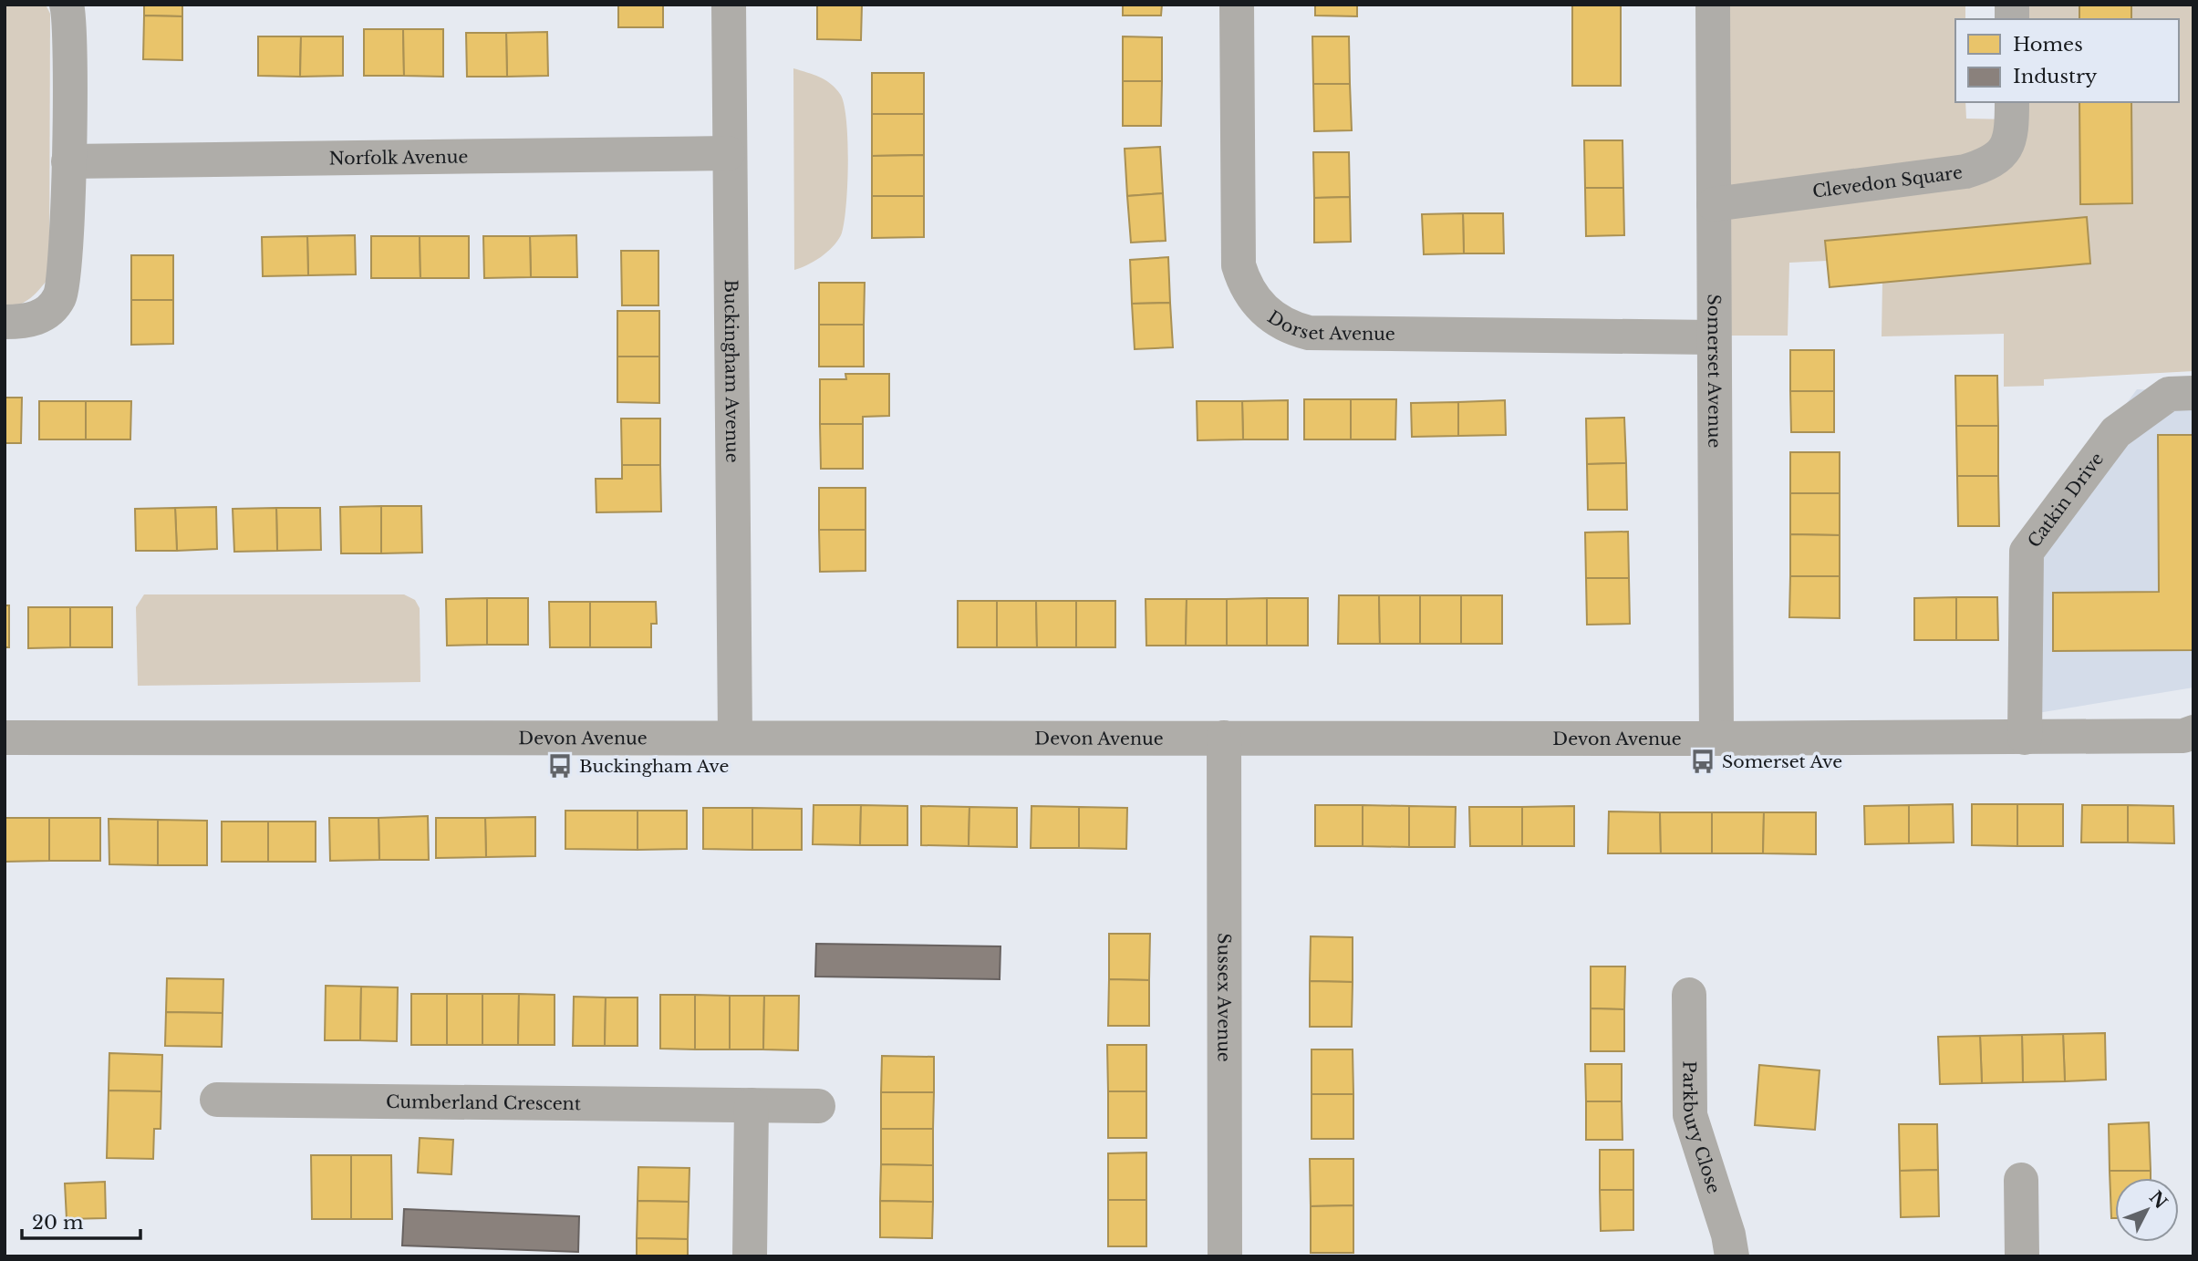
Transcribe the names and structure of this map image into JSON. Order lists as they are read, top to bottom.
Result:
{
  "streets": {
    "street": [
      "Norfolk Avenue",
      "Clevedon Square",
      "Dorset Avenue",
      "Buckingham Avenue",
      "Somerset Avenue",
      "Catkin Drive",
      "Devon Avenue",
      "Sussex Avenue",
      "Cumberland Crescent",
      "Parkbury Close"
    ]
  },
  "crossings": [
    ["Norfolk Avenue", "Buckingham Avenue"],
    ["Clevedon Square", "Somerset Avenue"],
    ["Dorset Avenue", "Somerset Avenue"],
    ["Buckingham Avenue", "Devon Avenue"],
    ["Somerset Avenue", "Devon Avenue"],
    ["Catkin Drive", "Devon Avenue"],
    ["Devon Avenue", "Sussex Avenue"]
  ],
  "places": {
    "bus stop": ["Somerset Ave", "Buckingham Ave"]
  },
  "legend": ["Homes", "Industry"],
  "scale_bar": "20 m",
  "north": "top right"
}
